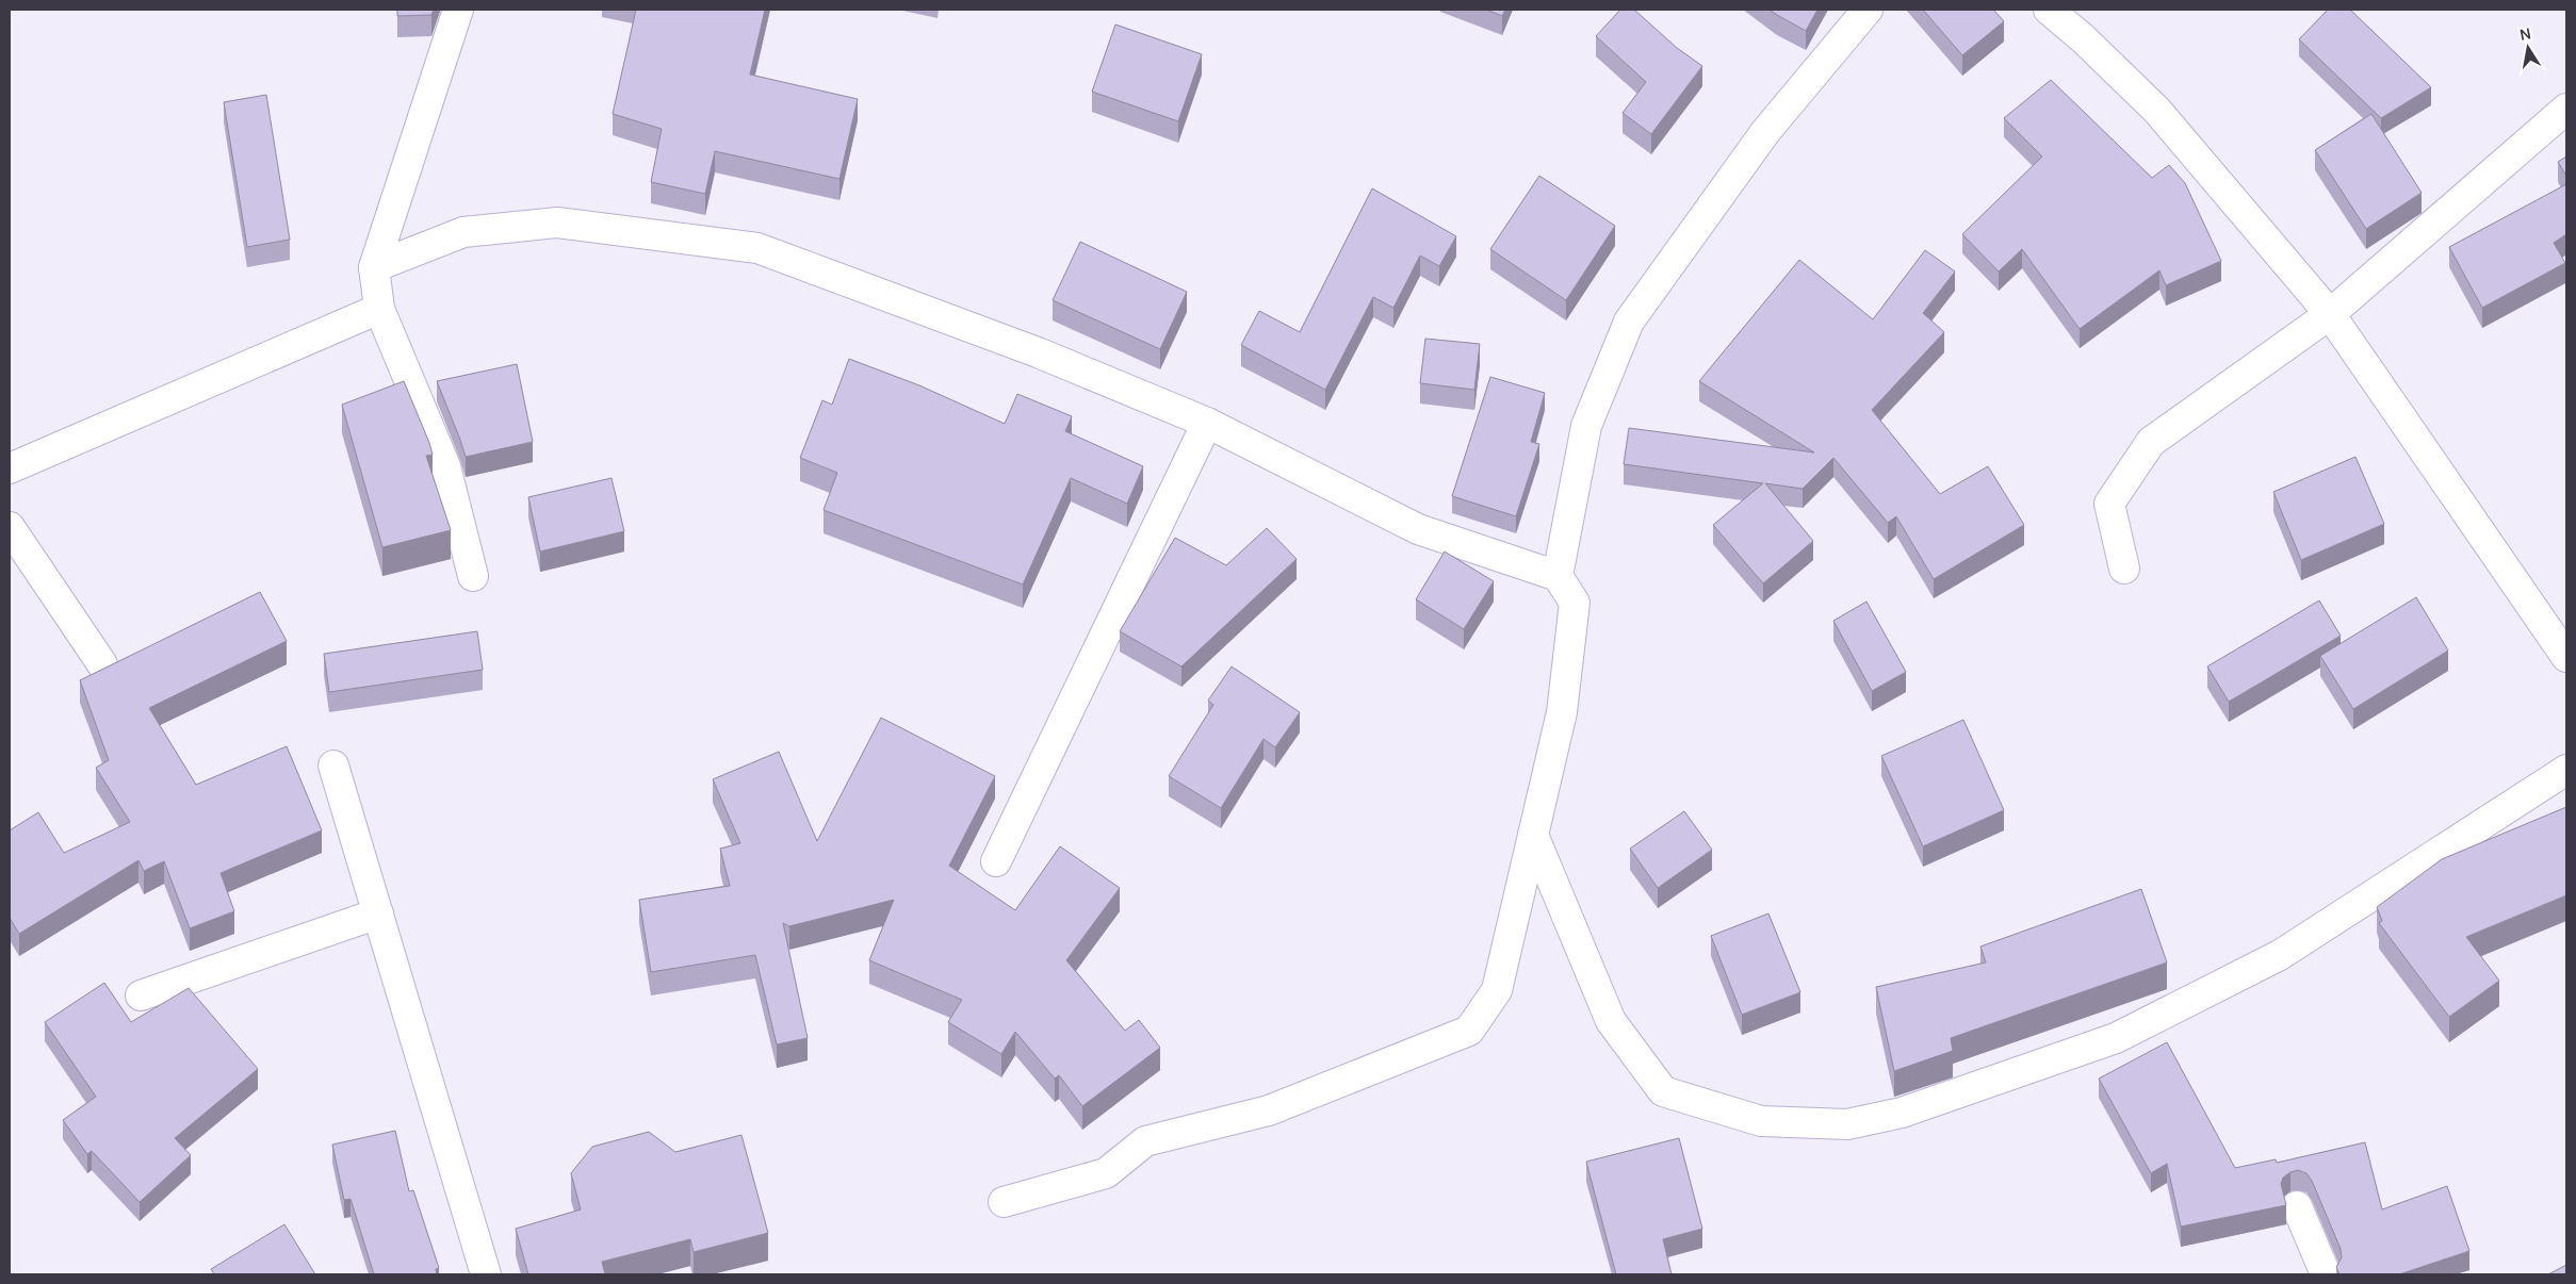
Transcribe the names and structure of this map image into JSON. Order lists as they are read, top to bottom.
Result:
{
  "north": "top"
}
